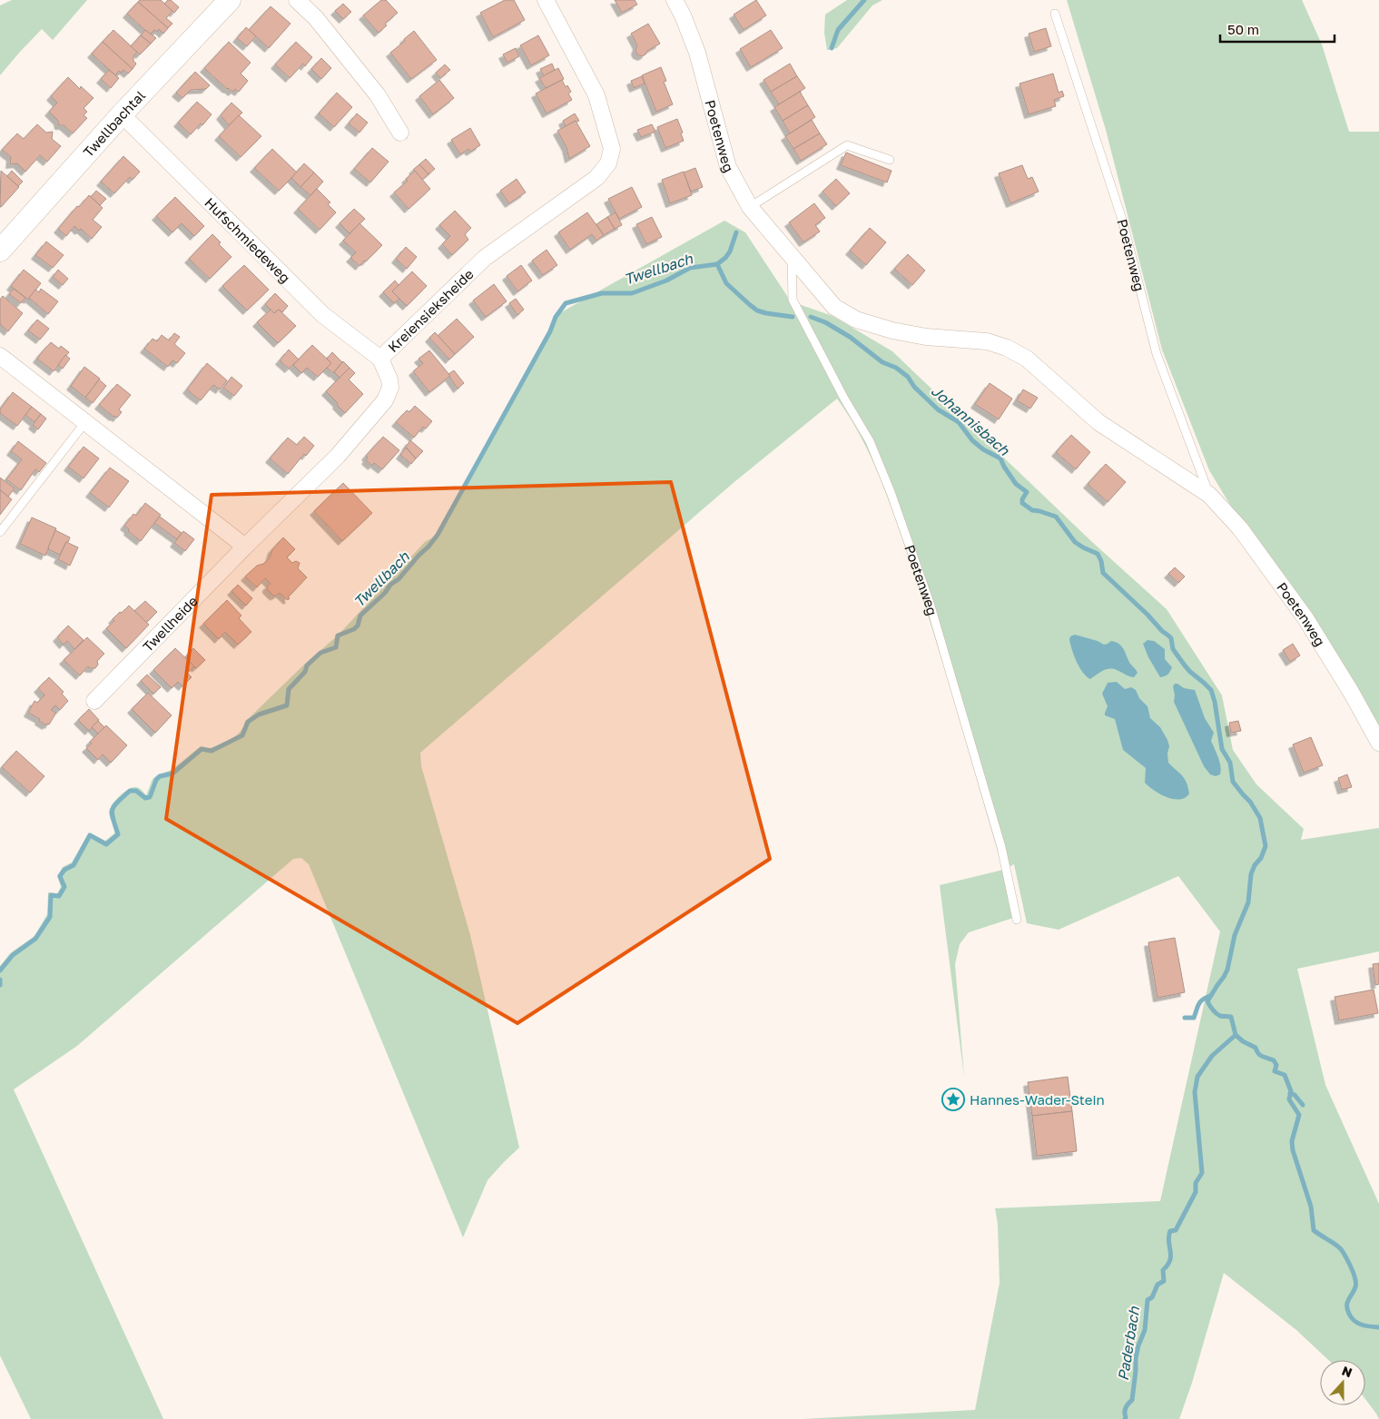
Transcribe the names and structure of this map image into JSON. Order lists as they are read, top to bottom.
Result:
{
  "streets": {
    "street": [
      "Twellbachtal",
      "Poetenweg",
      "Hufschmiedeweg",
      "Kreiensieksheide",
      "Twellheide"
    ]
  },
  "crossings": [
    ["Twellbachtal", "Hufschmiedeweg"],
    ["Hufschmiedeweg", "Kreiensieksheide"],
    ["Kreiensieksheide", "Twellheide"]
  ],
  "water": ["Twellbach", "Johannisbach", "Paderbach"],
  "places": {
    "place": ["Hannes-Wader-Stein"]
  },
  "scale_bar": "50 m",
  "north": "top"
}
